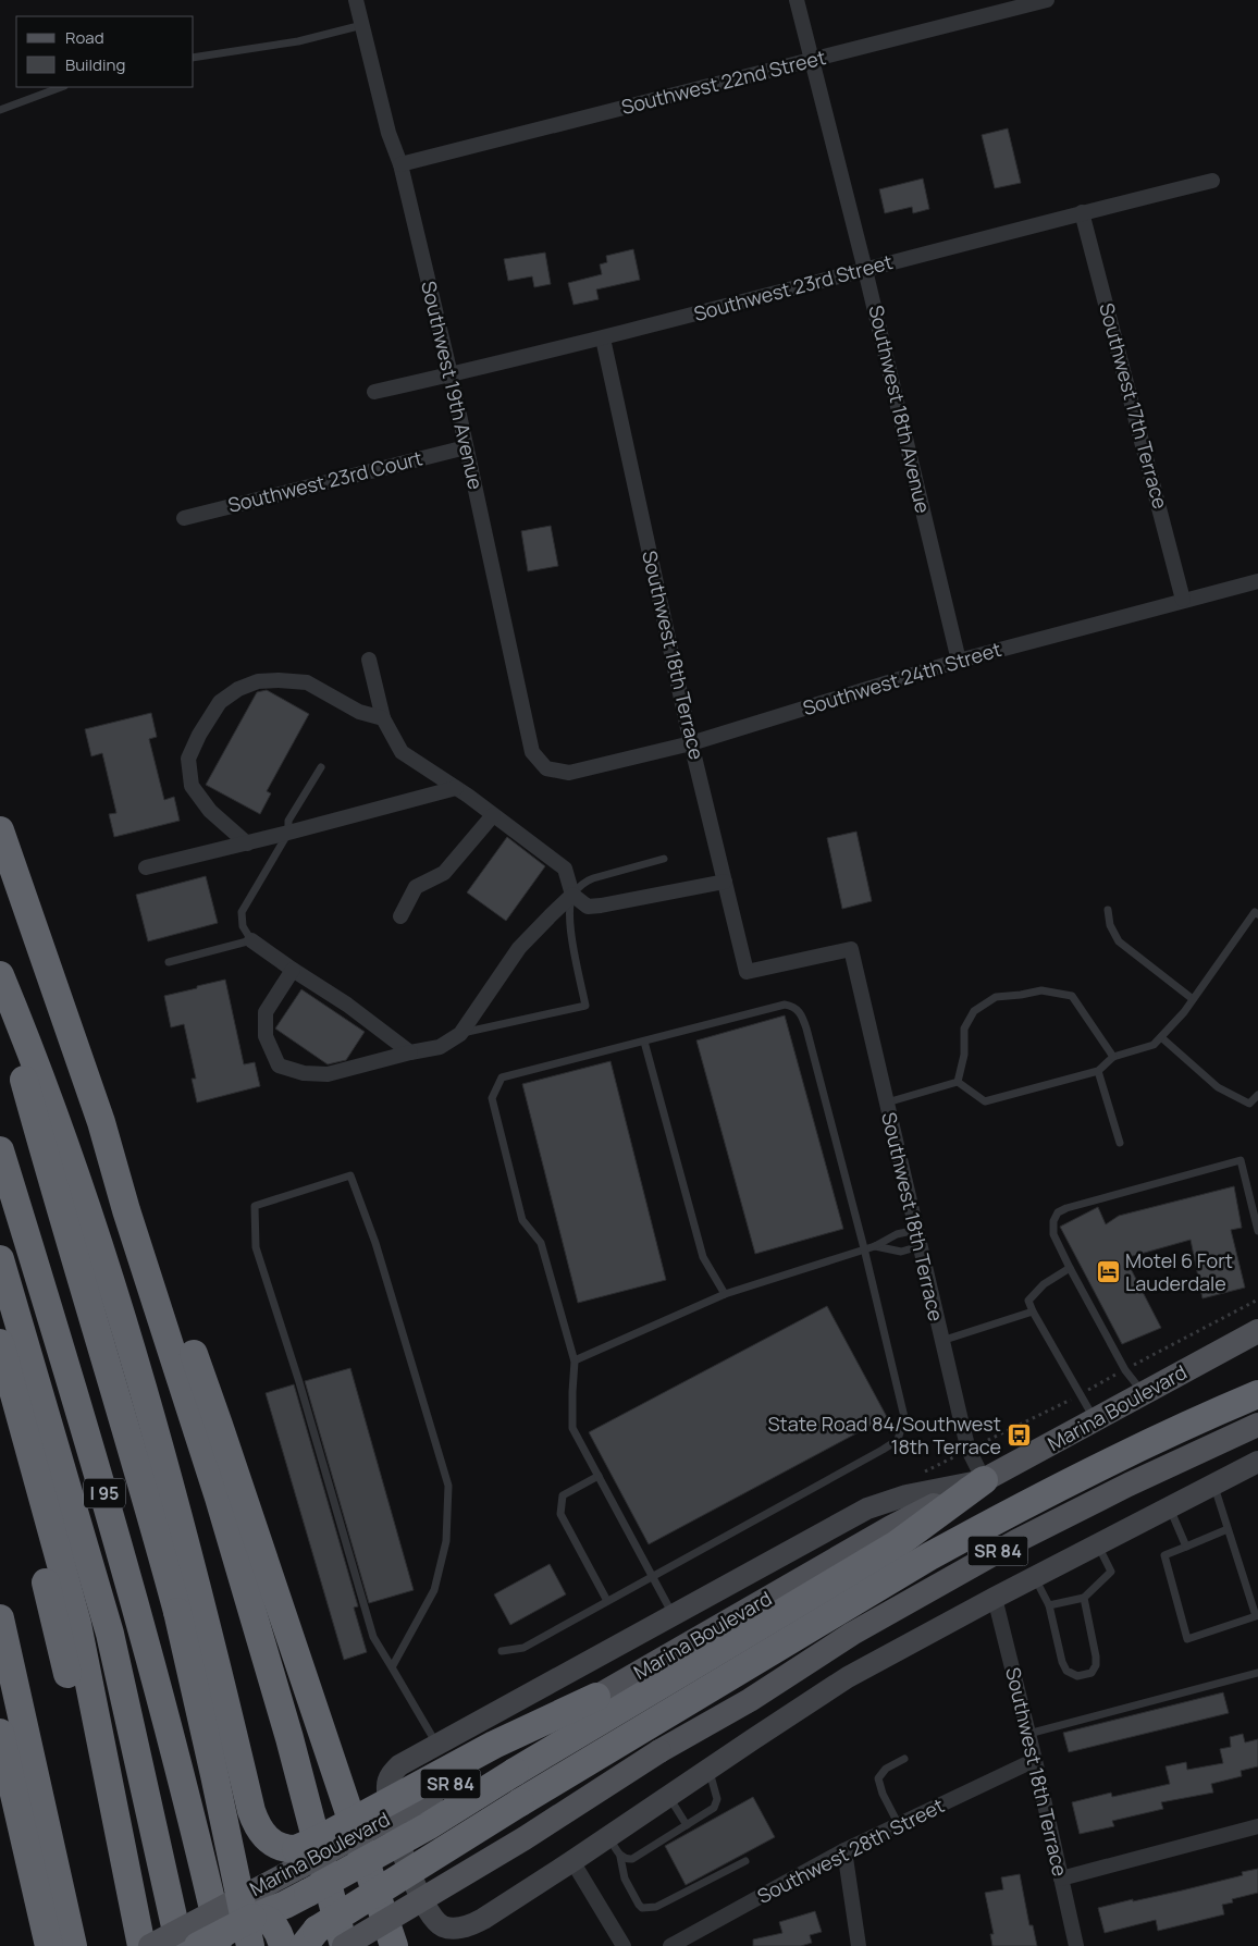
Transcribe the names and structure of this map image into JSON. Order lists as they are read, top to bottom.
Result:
{
  "streets": {
    "highway": ["I 95"],
    "main road": ["Marina Boulevard", "SR 84"],
    "street": [
      "Southwest 22nd Street",
      "Southwest 23rd Street",
      "Southwest 19th Avenue",
      "Southwest 17th Terrace",
      "Southwest 18th Avenue",
      "Southwest 23rd Court",
      "Southwest 18th Terrace",
      "Southwest 24th Street",
      "Southwest 28th Street"
    ]
  },
  "crossings": [
    ["Southwest 22nd Street", "Southwest 19th Avenue"],
    ["Southwest 22nd Street", "Southwest 18th Avenue"],
    ["Southwest 23rd Street", "Southwest 19th Avenue"],
    ["Southwest 23rd Street", "Southwest 17th Terrace"],
    ["Southwest 23rd Street", "Southwest 18th Avenue"],
    ["Southwest 23rd Street", "Southwest 18th Terrace"],
    ["Southwest 19th Avenue", "Southwest 23rd Court"],
    ["Southwest 19th Avenue", "Southwest 24th Street"],
    ["Southwest 17th Terrace", "Southwest 24th Street"],
    ["Southwest 18th Avenue", "Southwest 24th Street"],
    ["Southwest 18th Terrace", "Southwest 24th Street"],
    ["Southwest 18th Terrace", "Marina Boulevard"],
    ["Southwest 18th Terrace", "Southwest 28th Street"]
  ],
  "places": {
    "hotel": ["Motel 6 Fort Lauderdale"],
    "bus stop": ["State Road 84/Southwest 18th Terrace"]
  },
  "legend": ["Road", "Building"]
}
